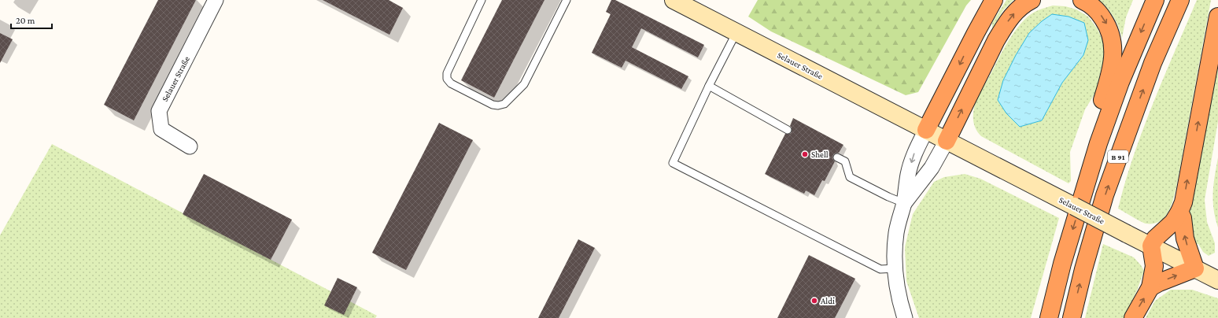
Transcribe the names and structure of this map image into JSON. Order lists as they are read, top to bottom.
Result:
{
  "streets": {
    "highway": ["B 91"],
    "main road": ["Selauer Straße"]
  },
  "places": ["Shell", "Aldi"],
  "scale_bar": "20 m"
}
